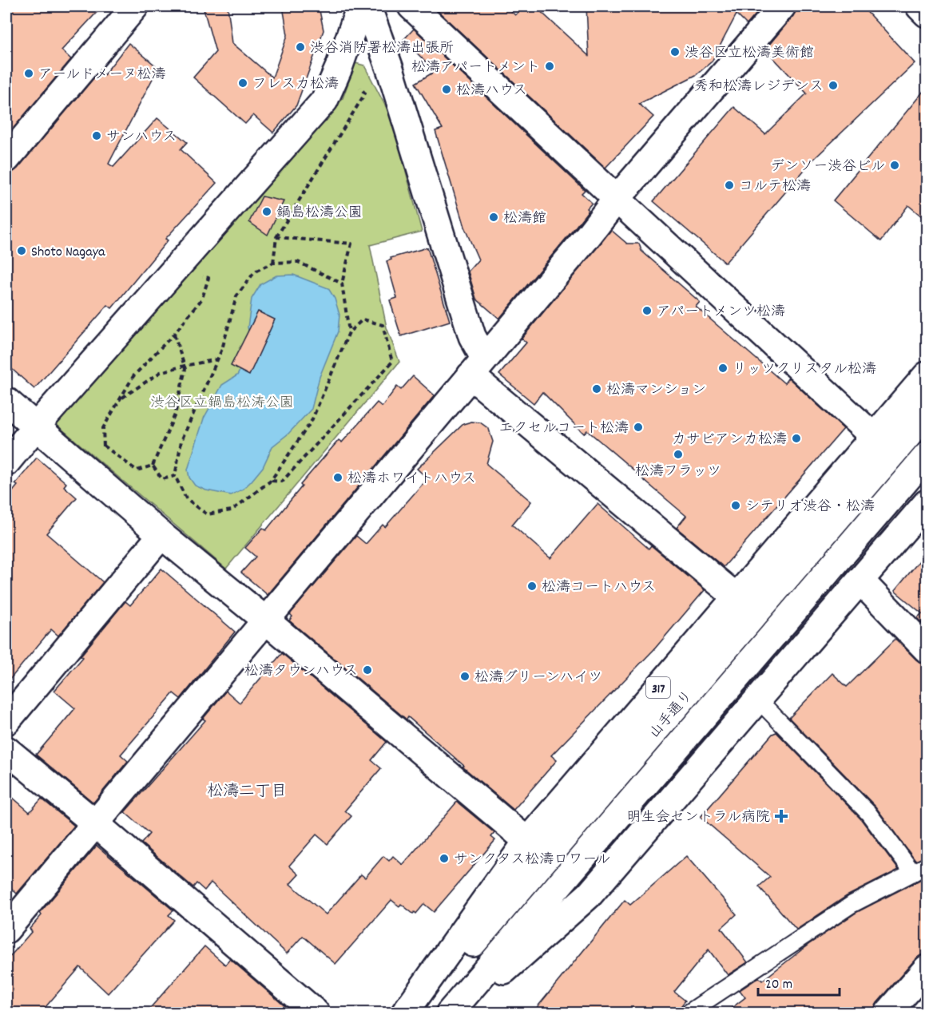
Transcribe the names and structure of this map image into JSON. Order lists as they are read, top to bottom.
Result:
{
  "streets": {
    "street": ["317", "山手通り"]
  },
  "districts": ["松濤二丁目"],
  "parks": ["渋谷区立鍋島松涛公園"],
  "places": {
    "other": [
      "渋谷消防署松濤出張所",
      "渋谷区立松濤美術館",
      "松濤アパートメント",
      "アールドメーヌ松濤",
      "フレスカ松濤",
      "秀和松濤レジデンス",
      "松濤ハウス",
      "サンハウス",
      "デンソー渋谷ビル",
      "コルテ松濤",
      "鍋島松濤公園",
      "松濤館",
      "Shoto Nagaya",
      "アパートメンツ松濤",
      "リッツクリスタル松濤",
      "松濤マンション",
      "エクセルコート松濤",
      "カサビアンカ松濤",
      "松濤フラッツ",
      "松濤ホワイトハウス",
      "シテリオ渋谷・松濤",
      "松濤コートハウス",
      "松濤タウンハウス",
      "松濤グリーンハイツ",
      "サンクタス松濤ロワール"
    ],
    "health": ["明生会セントラル病院"]
  },
  "scale_bar": "20 m"
}
